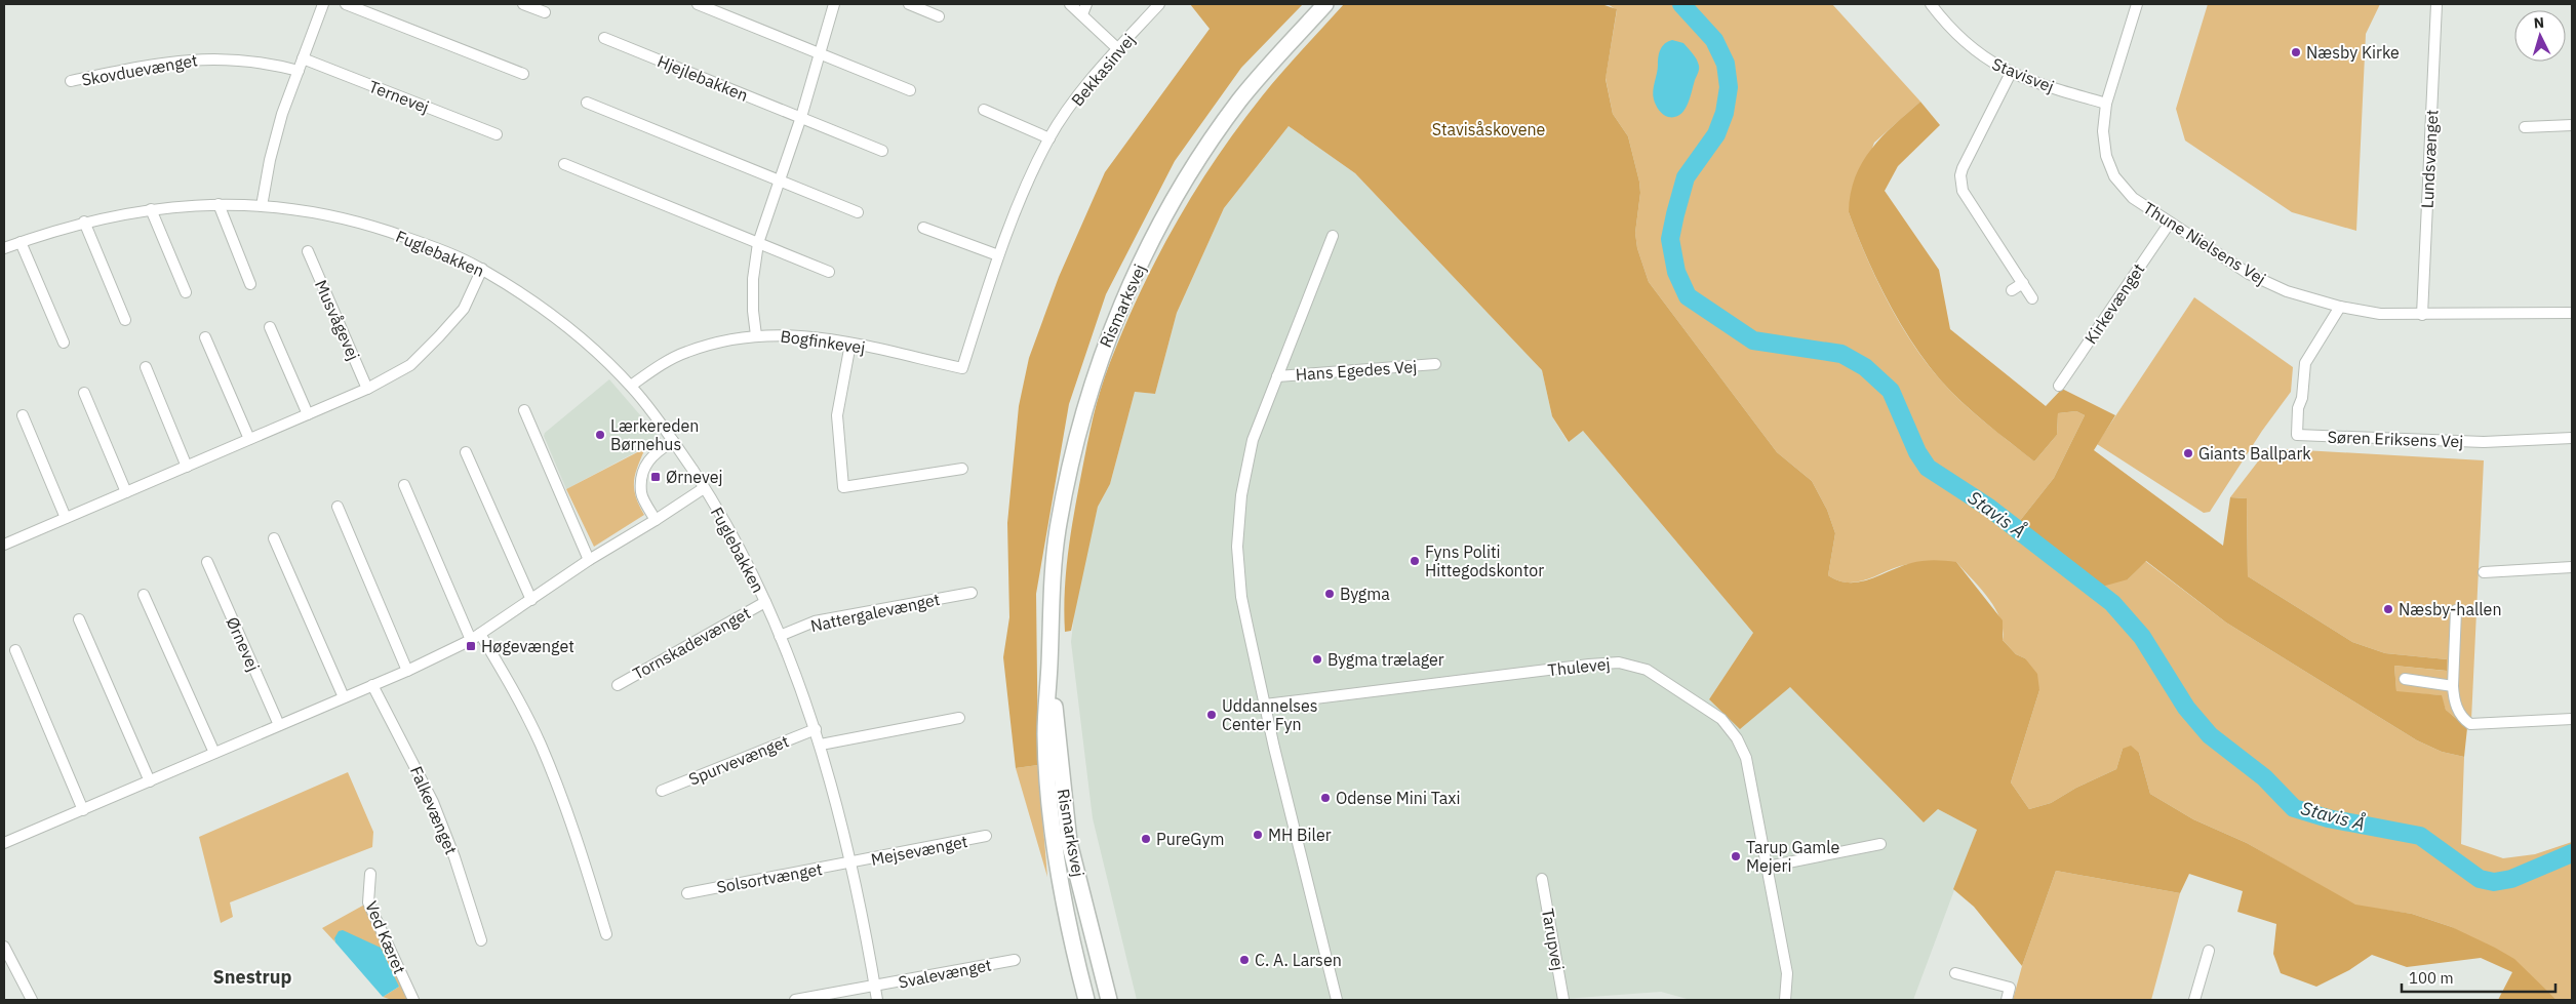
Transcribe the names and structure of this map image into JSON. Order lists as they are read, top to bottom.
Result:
{
  "streets": {
    "main road": ["Rismarksvej"],
    "street": [
      "Skovduevænget",
      "Bekkasinvej",
      "Stavisvej",
      "Hjejlebakken",
      "Ternevej",
      "Lundsvænget",
      "Thune Nielsens Vej",
      "Fuglebakken",
      "Kirkevænget",
      "Musvågevej",
      "Bogfinkevej",
      "Hans Egedes Vej",
      "Søren Eriksens Vej",
      "Nattergalevænget",
      "Tornskadevænget",
      "Ørnevej",
      "Thulevej",
      "Spurvevænget",
      "Falkevænget",
      "Mejsevænget",
      "Solsortvænget",
      "Ved Kæret",
      "Tarupvej",
      "Svalevænget"
    ]
  },
  "crossings": [
    ["Bekkasinvej", "Bogfinkevej"],
    ["Stavisvej", "Thune Nielsens Vej"],
    ["Lundsvænget", "Thune Nielsens Vej"],
    ["Thune Nielsens Vej", "Kirkevænget"],
    ["Thune Nielsens Vej", "Søren Eriksens Vej"],
    ["Fuglebakken", "Bogfinkevej"],
    ["Fuglebakken", "Nattergalevænget"],
    ["Fuglebakken", "Tornskadevænget"],
    ["Fuglebakken", "Spurvevænget"],
    ["Fuglebakken", "Mejsevænget"],
    ["Fuglebakken", "Solsortvænget"],
    ["Fuglebakken", "Svalevænget"],
    ["Hans Egedes Vej", "Thulevej"],
    ["Mejsevænget", "Solsortvænget"]
  ],
  "districts": ["Snestrup"],
  "water": ["Stavis Å"],
  "parks": ["Stavisåskovene"],
  "places": {
    "other": [
      "Næsby Kirke",
      "Lærkereden Børnehus",
      "Giants Ballpark",
      "Fyns Politi Hittegodskontor",
      "Bygma",
      "Næsby-hallen",
      "Bygma trælager",
      "Uddannelses Center Fyn",
      "Odense Mini Taxi",
      "MH Biler",
      "PureGym",
      "Tarup Gamle Mejeri",
      "C. A. Larsen"
    ],
    "transit": ["Ørnevej", "Høgevænget"]
  },
  "scale_bar": "100 m",
  "north": "top"
}
